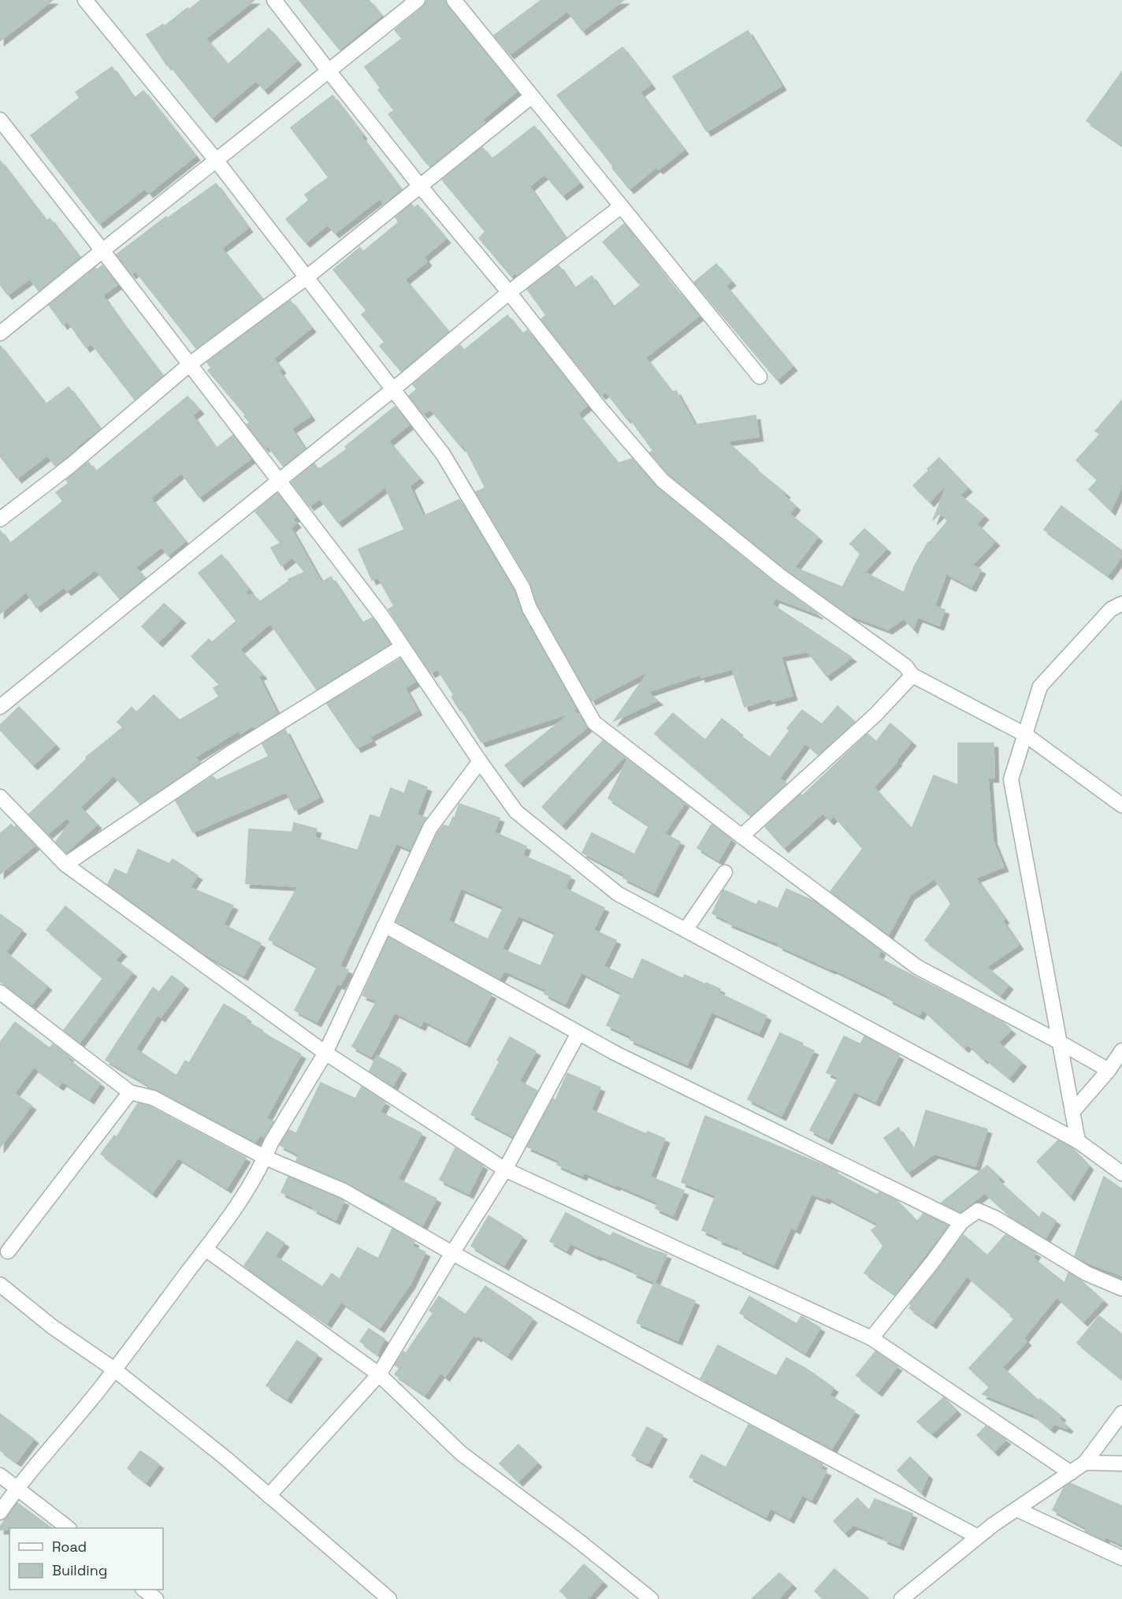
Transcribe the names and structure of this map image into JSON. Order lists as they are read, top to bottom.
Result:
{
  "legend": ["Road", "Building"]
}
